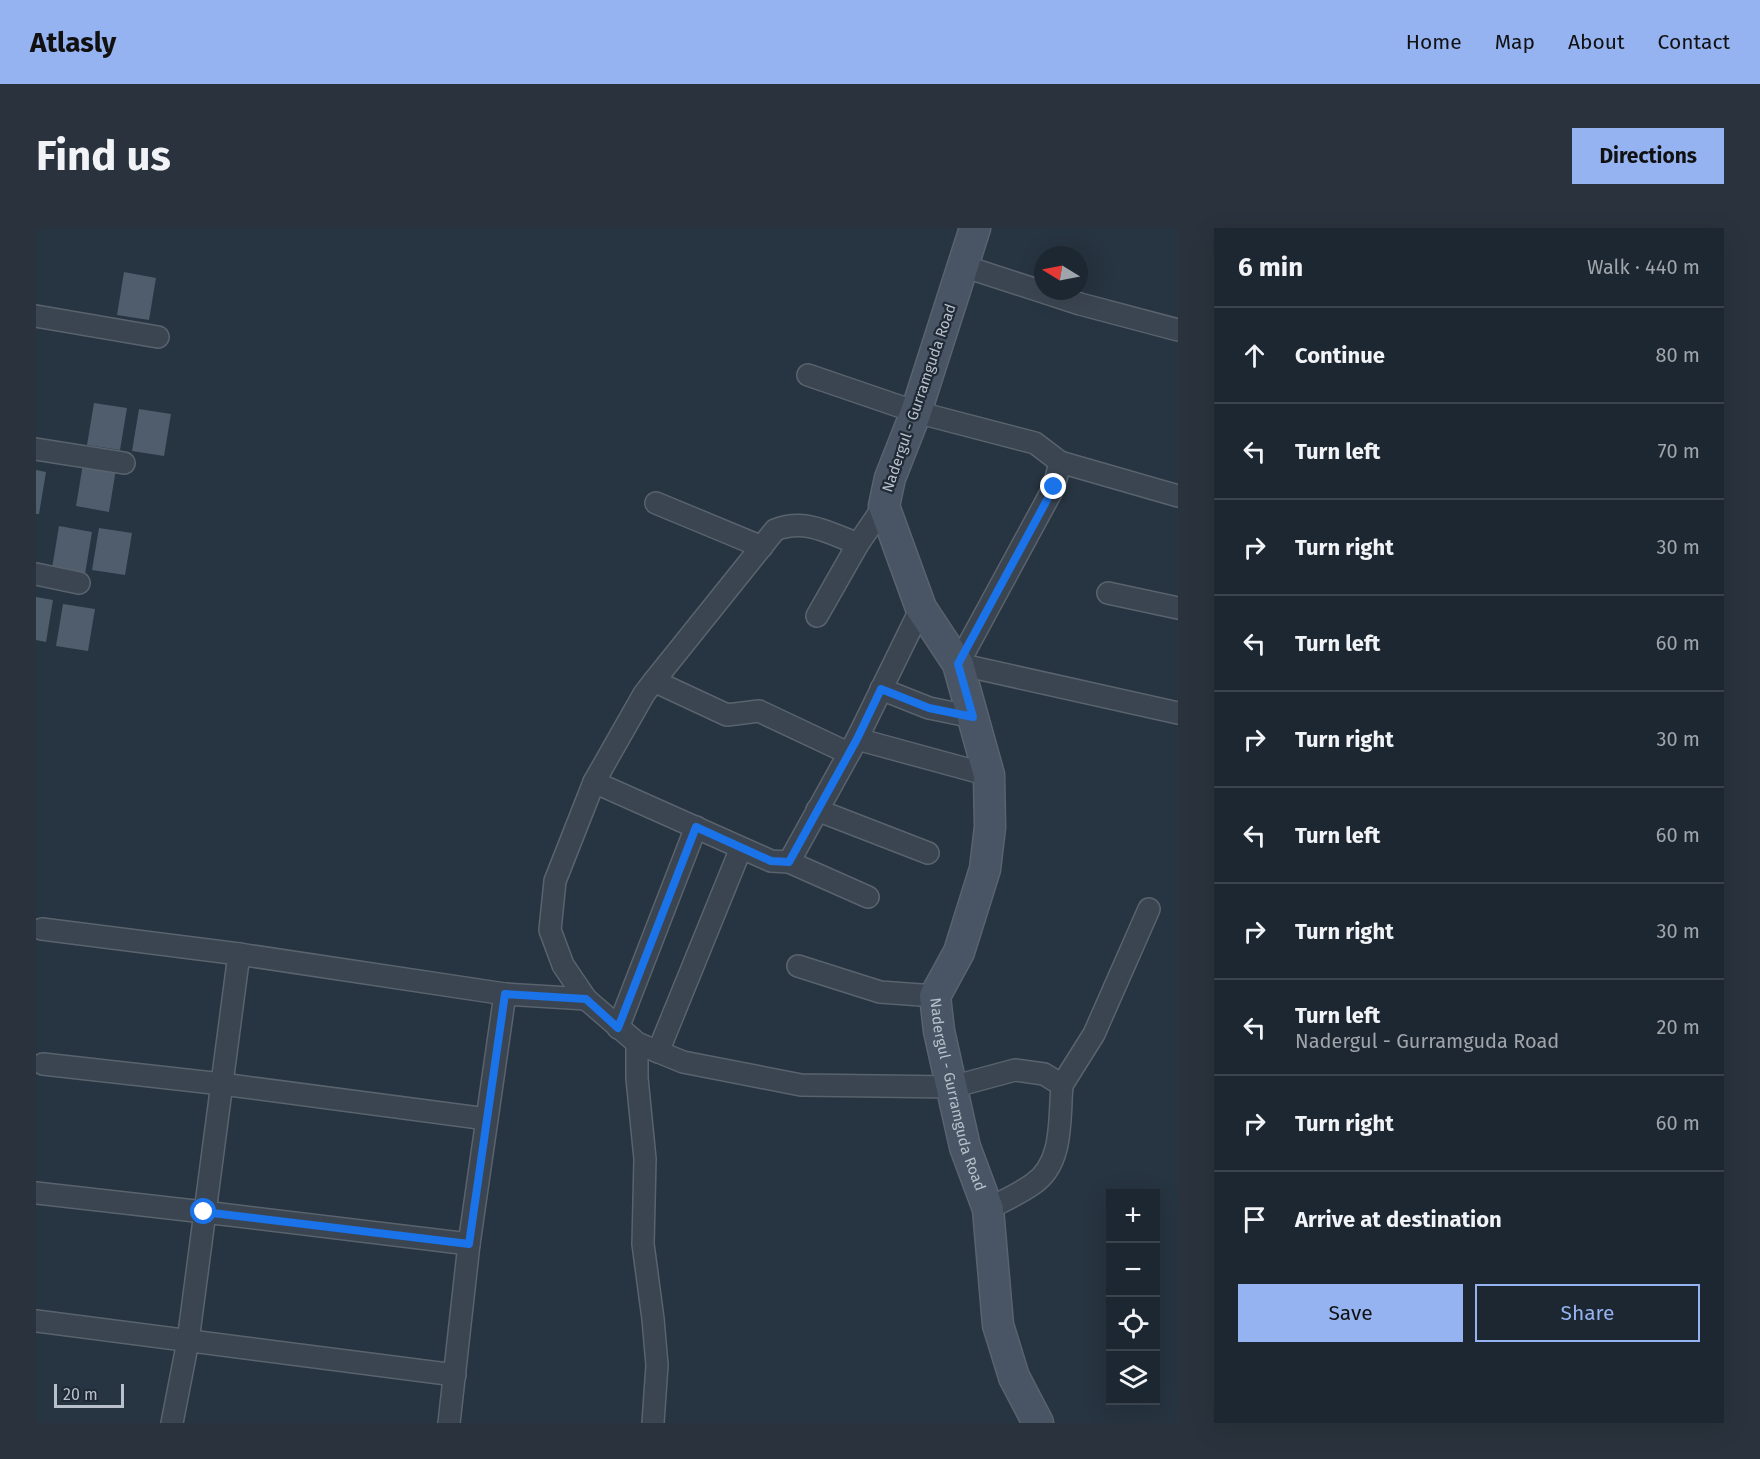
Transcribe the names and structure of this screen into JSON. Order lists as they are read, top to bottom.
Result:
{
  "streets": {
    "main road": ["Nadergul - Gurramguda Road"]
  },
  "scale_bar": "20 m",
  "north": "left",
  "page": {
    "header": "Atlasly",
    "nav": [
      "Home",
      "Map",
      "About",
      "Contact"
    ],
    "buttons": [
      "Directions",
      ["Save", "Share"]
    ],
    "title": "Find us",
    "heading": ["6 min", "Walk · 440 m"],
    "list": [
      ["Continue", "80 m"],
      ["Turn left", "70 m"],
      ["Turn right", "30 m"],
      ["Turn left", "60 m"],
      ["Turn right", "30 m"],
      ["Turn left", "60 m"],
      ["Turn right", "30 m"],
      ["Turn left", "Nadergul - Gurramguda Road", "20 m"],
      ["Turn right", "60 m"],
      "Arrive at destination"
    ],
    "map_buttons": ["+", "−"],
    "scale": "20 m"
  }
}
